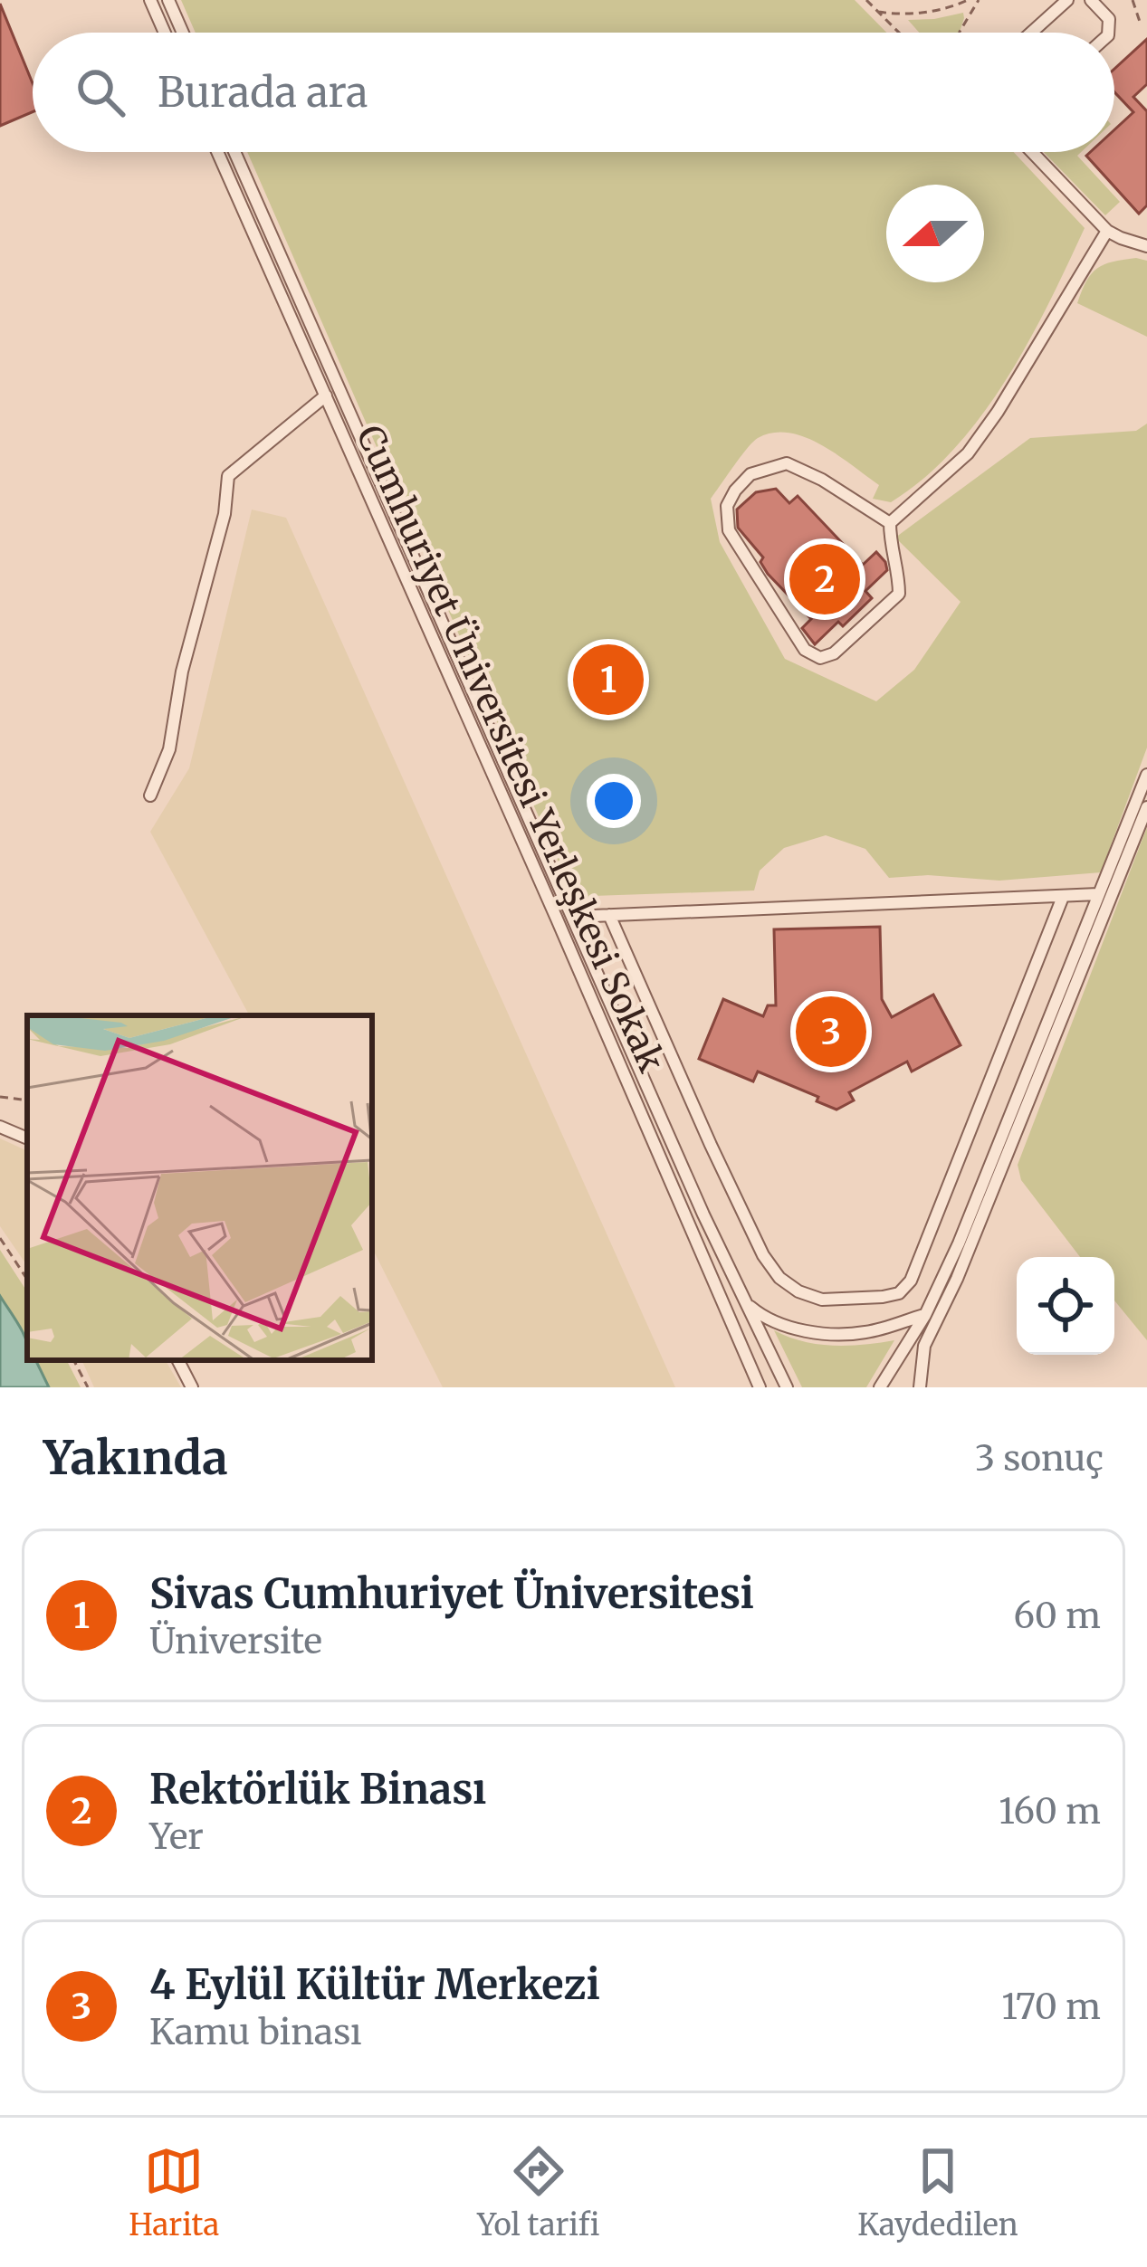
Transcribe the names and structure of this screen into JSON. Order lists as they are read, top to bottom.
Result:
{
  "streets": {
    "street": ["Cumhuriyet Üniversitesi Yerleşkesi Sokak"]
  },
  "north": "left",
  "page": {
    "search": "Burada ara",
    "pins": ["2", "1", "3"],
    "heading": ["Yakında", "3 sonuç"],
    "list": [
      {
        "mark": "1",
        "name": "Sivas Cumhuriyet Üniversitesi",
        "note": "Üniversite",
        "value": "60 m"
      },
      {
        "mark": "2",
        "name": "Rektörlük Binası",
        "note": "Yer",
        "value": "160 m"
      },
      {
        "mark": "3",
        "name": "4 Eylül Kültür Merkezi",
        "note": "Kamu binası",
        "value": "170 m"
      }
    ],
    "nav": ["Harita", "Yol tarifi", "Kaydedilen"]
  }
}
